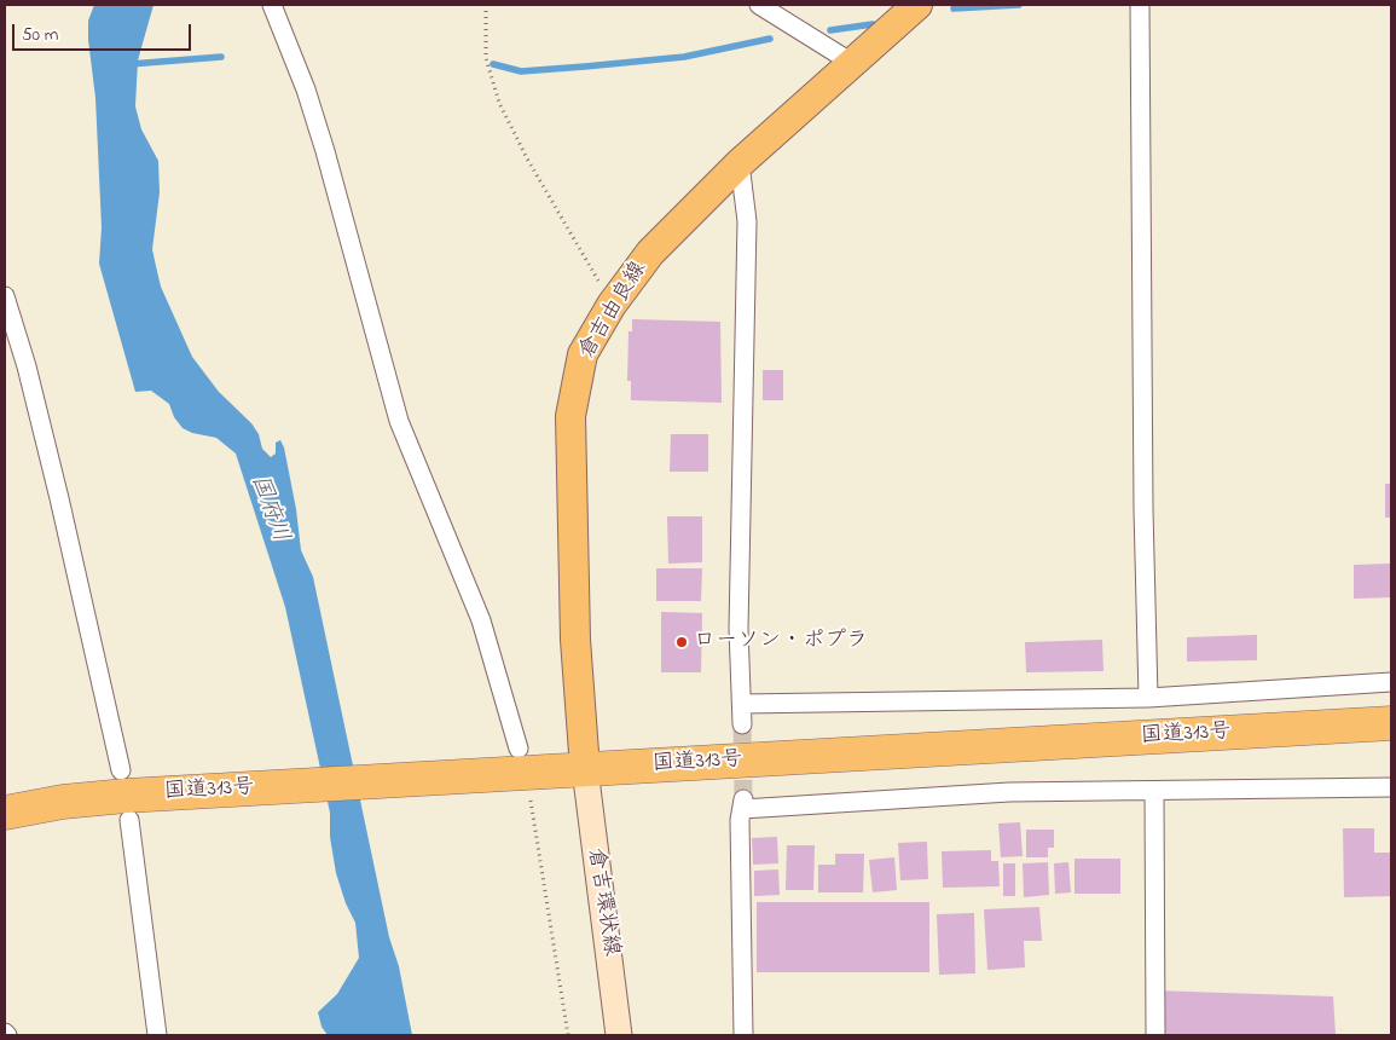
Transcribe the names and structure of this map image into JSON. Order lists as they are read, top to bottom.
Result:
{
  "streets": {
    "highway": ["国道313号"],
    "main road": ["倉吉由良線", "倉吉環状線"]
  },
  "crossings": [
    ["倉吉由良線", "国道313号"],
    ["倉吉由良線", "倉吉環状線"],
    ["国道313号", "倉吉環状線"]
  ],
  "water": ["国府川"],
  "places": ["ローソン・ポプラ"],
  "scale_bar": "50 m"
}
